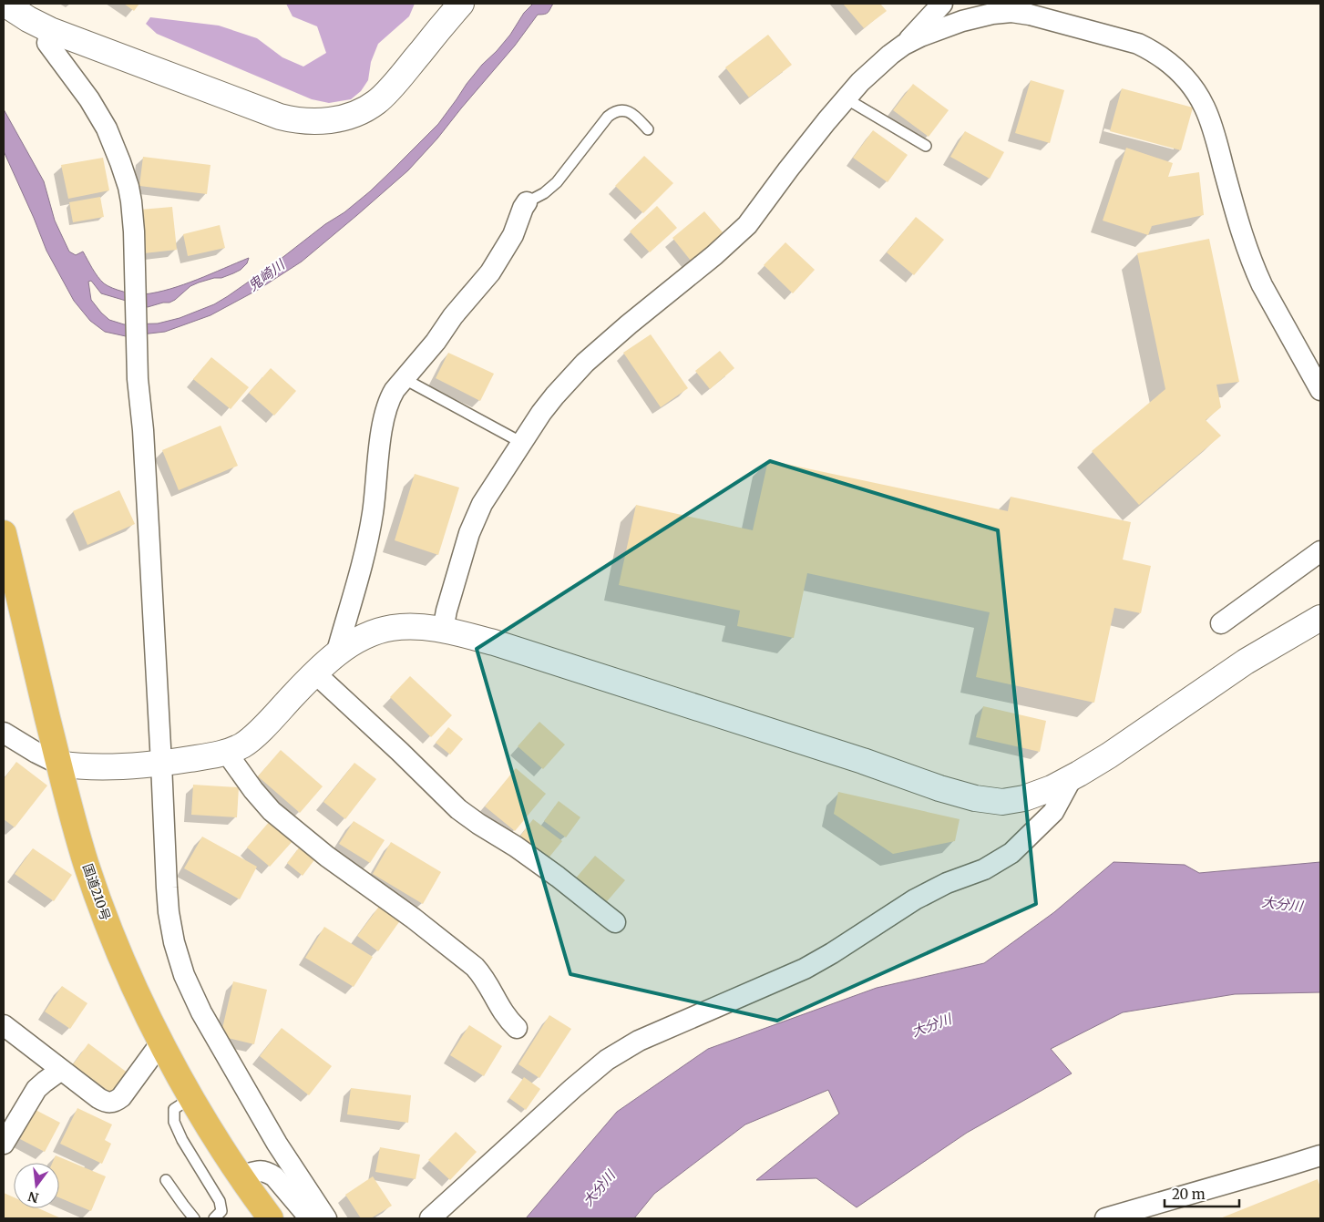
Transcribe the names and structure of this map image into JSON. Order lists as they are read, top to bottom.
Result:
{
  "streets": {
    "highway": ["国道210号"]
  },
  "water": ["鬼崎川", "大分川"],
  "scale_bar": "20 m",
  "north": "bottom"
}
